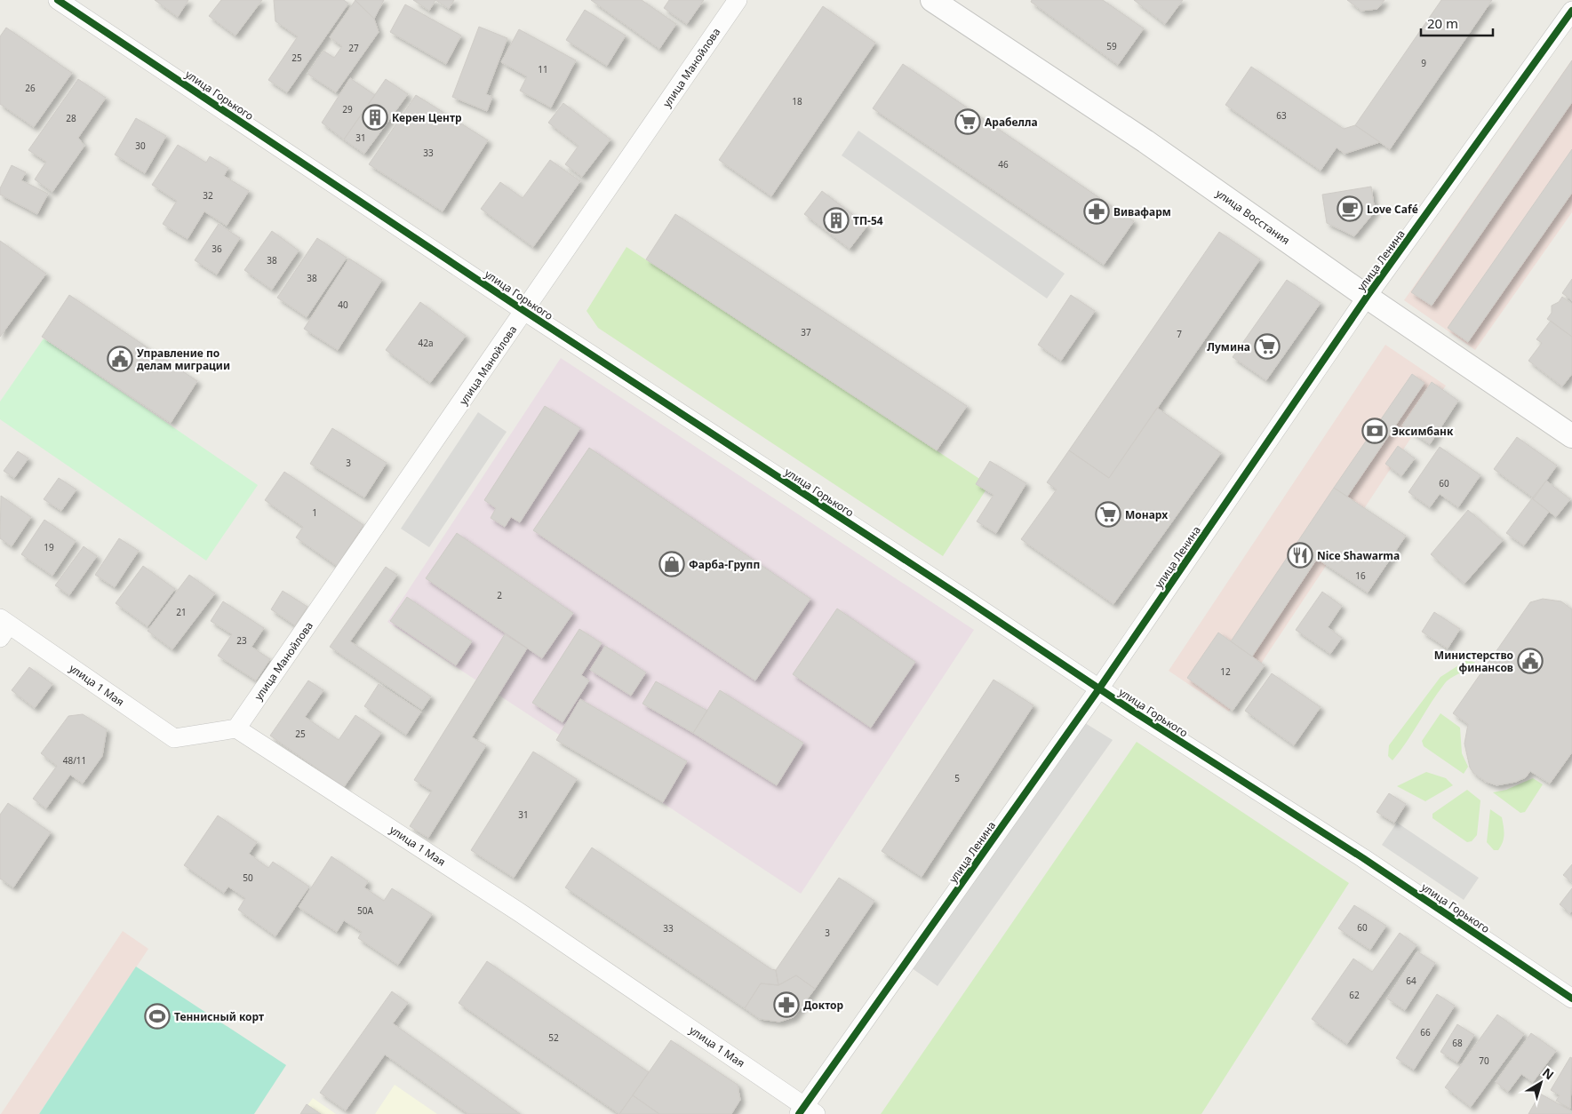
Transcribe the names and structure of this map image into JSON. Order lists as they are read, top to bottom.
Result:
{
  "streets": {
    "street": [
      "улица Манойлова",
      "улица Горького",
      "улица Восстания",
      "улица Ленина",
      "улица 1 Мая"
    ]
  },
  "crossings": [
    ["улица Манойлова", "улица Горького"],
    ["улица Манойлова", "улица 1 Мая"],
    ["улица Горького", "улица Ленина"],
    ["улица Восстания", "улица Ленина"],
    ["улица Ленина", "улица 1 Мая"]
  ],
  "places": {
    "building": ["Керен Центр", "ТП-54"],
    "supermarket": ["Арабелла", "Лумина", "Монарх"],
    "cafe": ["Love Сafé"],
    "pharmacy": ["Вивафарм", "Доктор"],
    "public building": ["Управление по делам миграции", "Министерство финансов"],
    "bank": ["Эксимбанк"],
    "restaurant": ["Nice Shawarma"],
    "shop": ["Фарба-Групп"],
    "sports": ["Теннисный корт"]
  },
  "house_numbers": [
    "59",
    "27",
    "25",
    "9",
    "11",
    "26",
    "18",
    "29",
    "63",
    "28",
    "31",
    "30",
    "33",
    "46",
    "32",
    "36",
    "38",
    "38",
    "40",
    "37",
    "7",
    "42а",
    "3",
    "60",
    "1",
    "19",
    "16",
    "2",
    "21",
    "23",
    "12",
    "25",
    "48/11",
    "5",
    "31",
    "50",
    "50А",
    "60",
    "33",
    "3",
    "64",
    "62",
    "66",
    "52",
    "68",
    "70"
  ],
  "scale_bar": "20 m",
  "north": "top right"
}
